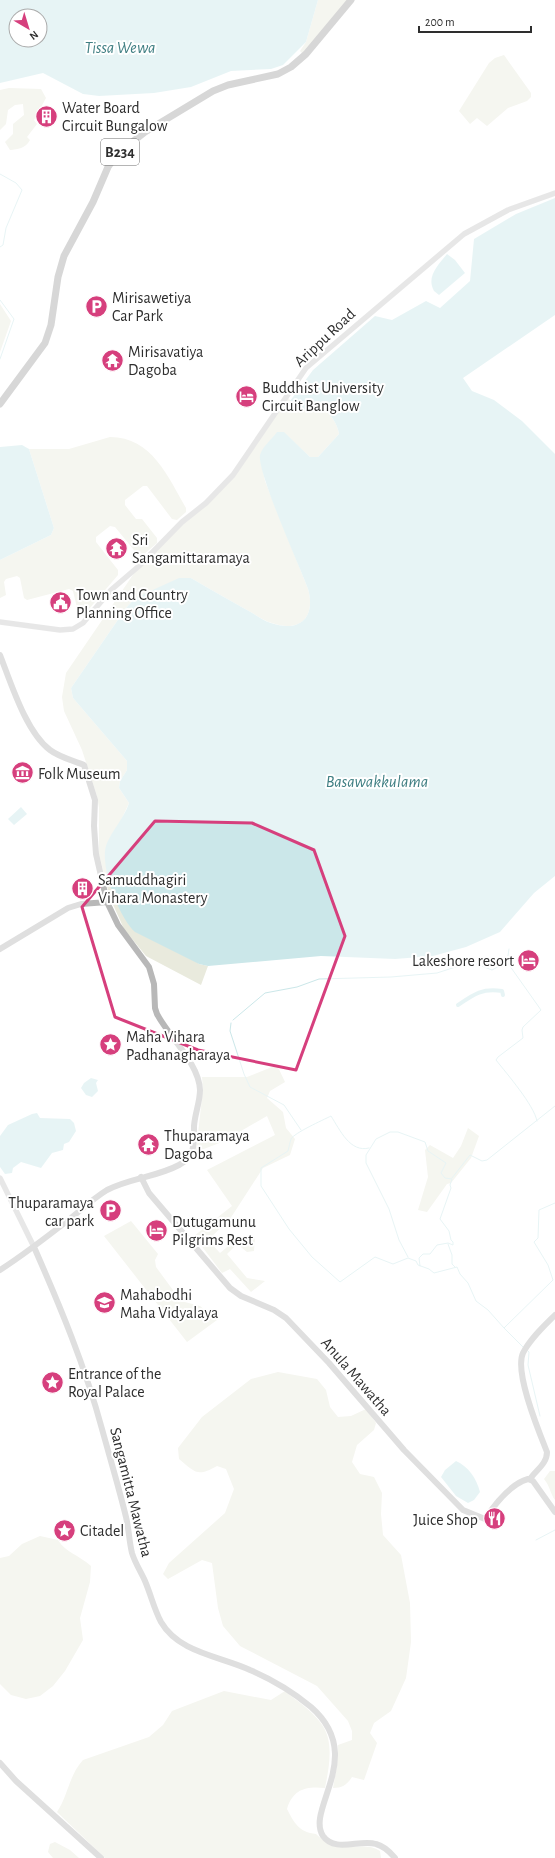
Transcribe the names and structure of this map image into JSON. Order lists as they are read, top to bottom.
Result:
{
  "streets": {
    "main road": ["B234", "Anula Mawatha", "Sangamitta Mawatha"],
    "street": ["Arippu Road"]
  },
  "water": ["Tissa Wewa", "Basawakkulama"],
  "places": {
    "building": ["Water Board Circuit Bungalow", "Samuddhagiri Vihara Monastery"],
    "parking": ["Mirisawetiya Car Park", "Thuparamaya car park"],
    "temple": ["Mirisavatiya Dagoba", "Sri Sangamittaramaya", "Thuparamaya Dagoba"],
    "hotel": ["Buddhist University Circuit Banglow", "Lakeshore resort", "Dutugamunu Pilgrims Rest"],
    "public building": ["Town and Country Planning Office"],
    "museum": ["Folk Museum"],
    "place": ["Maha Vihara Padhanagharaya", "Entrance of the Royal Palace", "Citadel"],
    "school or university": ["Mahabodhi Maha Vidyalaya"],
    "restaurant": ["Juice Shop"]
  },
  "scale_bar": "200 m",
  "north": "bottom right"
}
